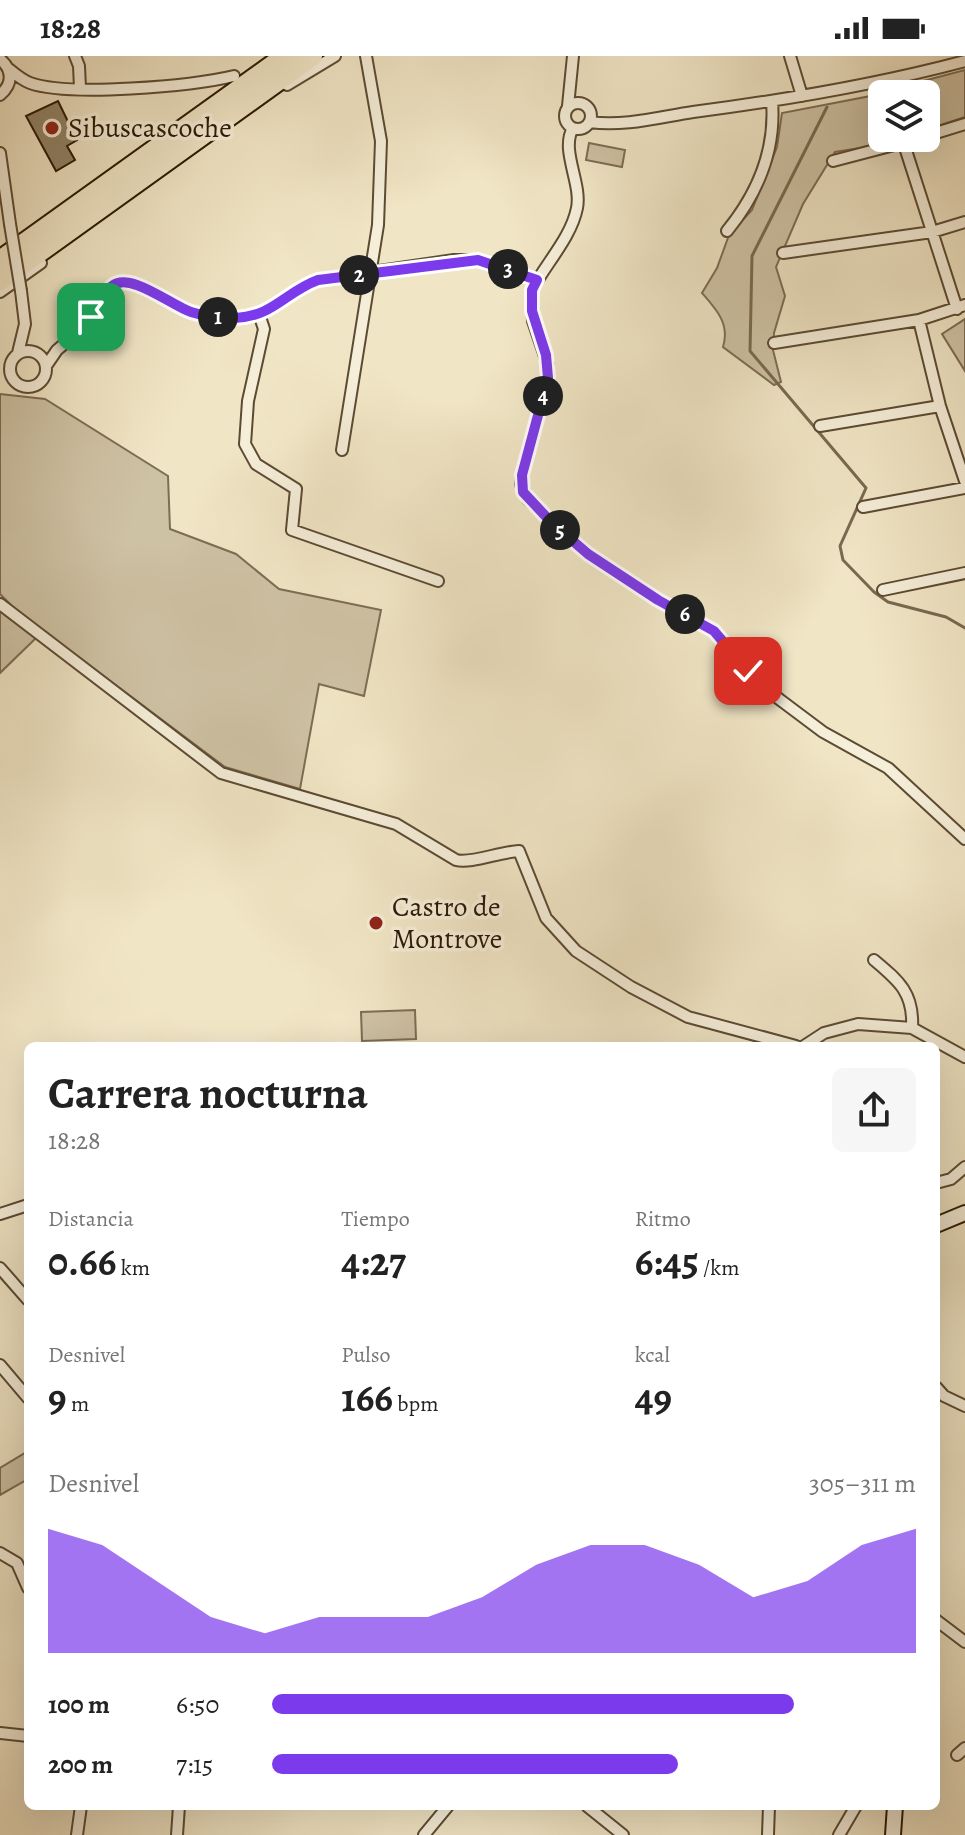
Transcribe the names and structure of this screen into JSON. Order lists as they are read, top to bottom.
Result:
{
  "places": ["Sibuscascoche", "Castro de Montrove"],
  "page": {
    "status": "18:28",
    "pins": [
      "3",
      "2",
      "1",
      "4",
      "5",
      "6"
    ],
    "heading": ["Carrera nocturna", "18:28"],
    "stats": [
      ["Distancia", "0.66 km"],
      ["Tiempo", "4:27"],
      ["Ritmo", "6:45 /km"],
      ["Desnivel", "9 m"],
      ["Pulso", "166 bpm"],
      ["kcal", "49"]
    ],
    "chart": ["Desnivel", "305–311 m"],
    "list": [
      {
        "name": "100 m",
        "note": "6:50"
      },
      {
        "name": "200 m",
        "note": "7:15"
      }
    ]
  }
}
